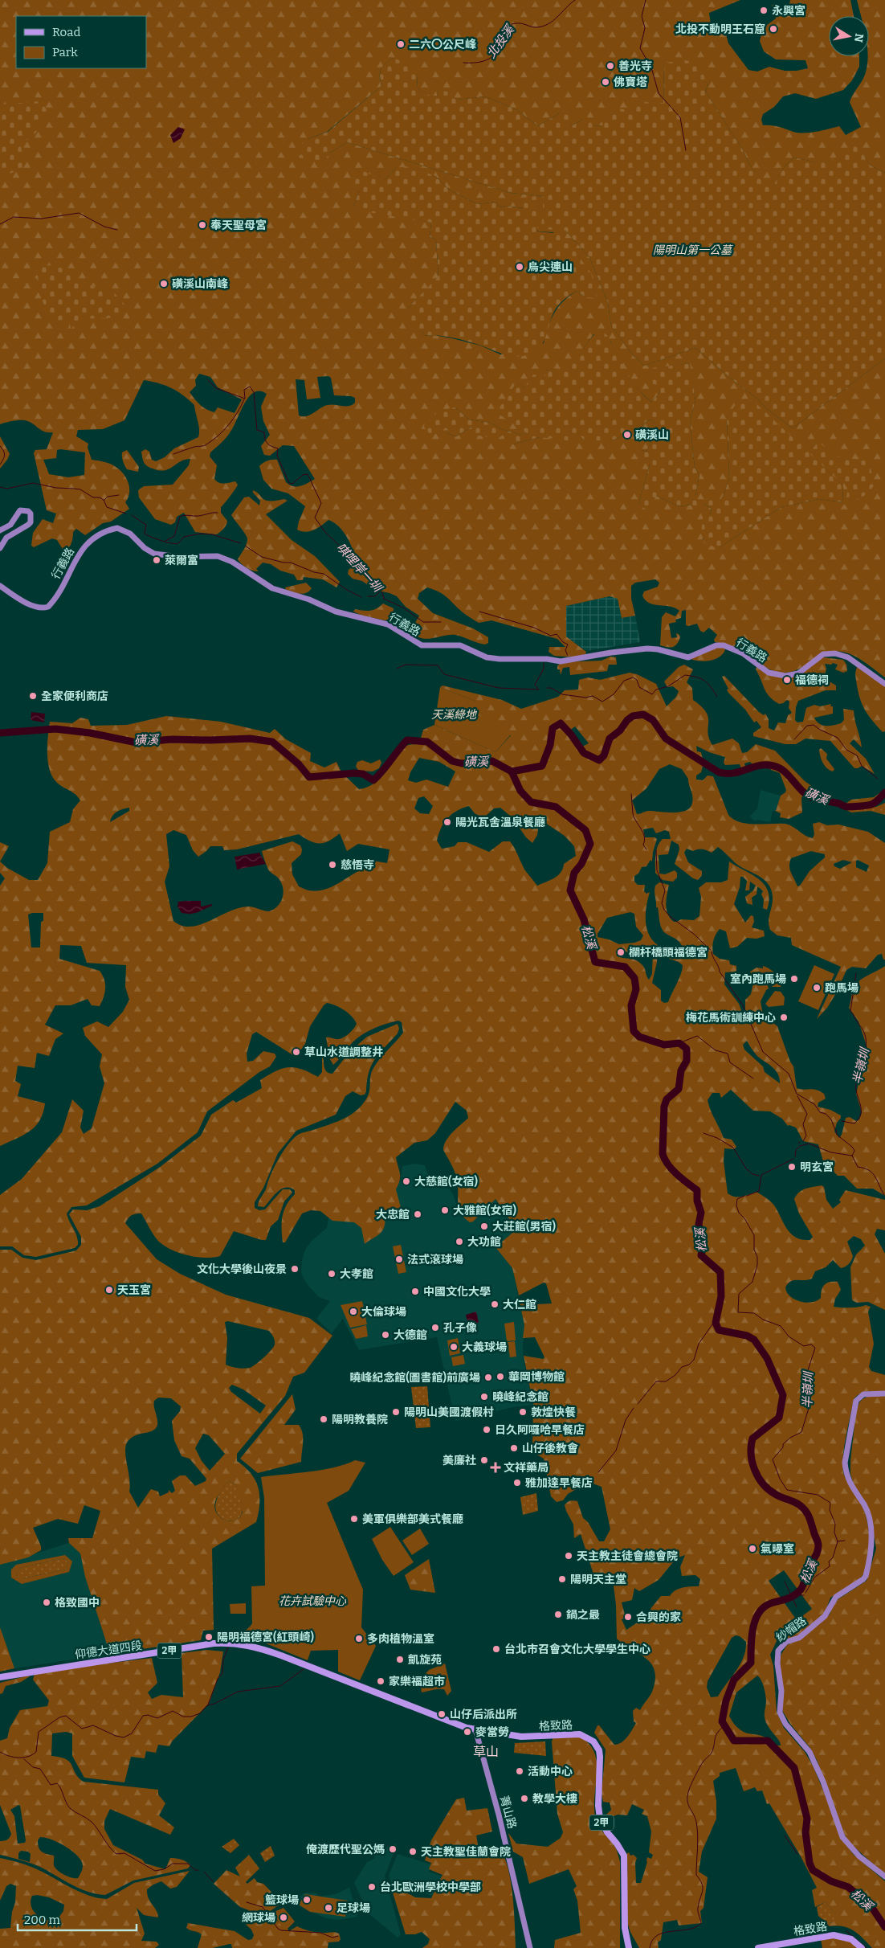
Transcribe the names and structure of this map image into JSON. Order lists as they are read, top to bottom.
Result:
{
  "streets": {
    "main road": ["仰德大道四段", "2甲", "格致路"],
    "street": ["行義路", "紗帽路", "菁山路"]
  },
  "crossings": [
    ["仰德大道四段", "格致路"],
    ["格致路", "菁山路"]
  ],
  "districts": ["草山"],
  "water": [
    "北投溪",
    "唭哩岸一圳",
    "磺溪",
    "松溪",
    "半嶺圳"
  ],
  "parks": ["陽明山第一公墓", "天溪綠地", "花卉試驗中心"],
  "places": {
    "other": [
      "永興宮",
      "北投不動明王石窟",
      "二六〇公尺峰",
      "善光寺",
      "佛寶塔",
      "奉天聖母宮",
      "烏尖連山",
      "磺溪山南峰",
      "磺溪山",
      "萊爾富",
      "福德祠",
      "全家便利商店",
      "陽光瓦舍溫泉餐廳",
      "慈悟寺",
      "欄杆橋頭福德宮",
      "室內跑馬場",
      "跑馬場",
      "梅花馬術訓練中心",
      "草山水道調整井",
      "明玄宮",
      "大慈館(女宿)",
      "大雅館(女宿)",
      "大忠館",
      "大莊館(男宿)",
      "大功館",
      "法式滾球場",
      "文化大學後山夜景",
      "大孝館",
      "天玉宮",
      "中國文化大學",
      "大仁館",
      "大倫球場",
      "孔子像",
      "大德館",
      "大義球場",
      "華岡博物館",
      "曉峰紀念館(圖書館)前廣場",
      "曉峰紀念館",
      "陽明山美國渡假村",
      "敦煌快餐",
      "陽明教養院",
      "日久阿囉哈早餐店",
      "山仔後教會",
      "美廉社",
      "雅加達早餐店",
      "美軍俱樂部美式餐廳",
      "氣曝室",
      "天主教主徒會總會院",
      "陽明天主堂",
      "格致國中",
      "鍋之最",
      "合興的家",
      "陽明福德宮(紅頭崎)",
      "多肉植物溫室",
      "台北市召會文化大學學生中心",
      "凱旋苑",
      "家樂福超市",
      "山仔后派出所",
      "麥當勞",
      "活動中心",
      "教學大樓",
      "俺渡歷代聖公媽",
      "天主教聖佳蘭會院",
      "台北歐洲學校中學部",
      "籃球場",
      "足球場",
      "網球場"
    ],
    "health": ["文祥藥局"]
  },
  "legend": ["Road", "Park"],
  "scale_bar": "200 m",
  "north": "right"
}
